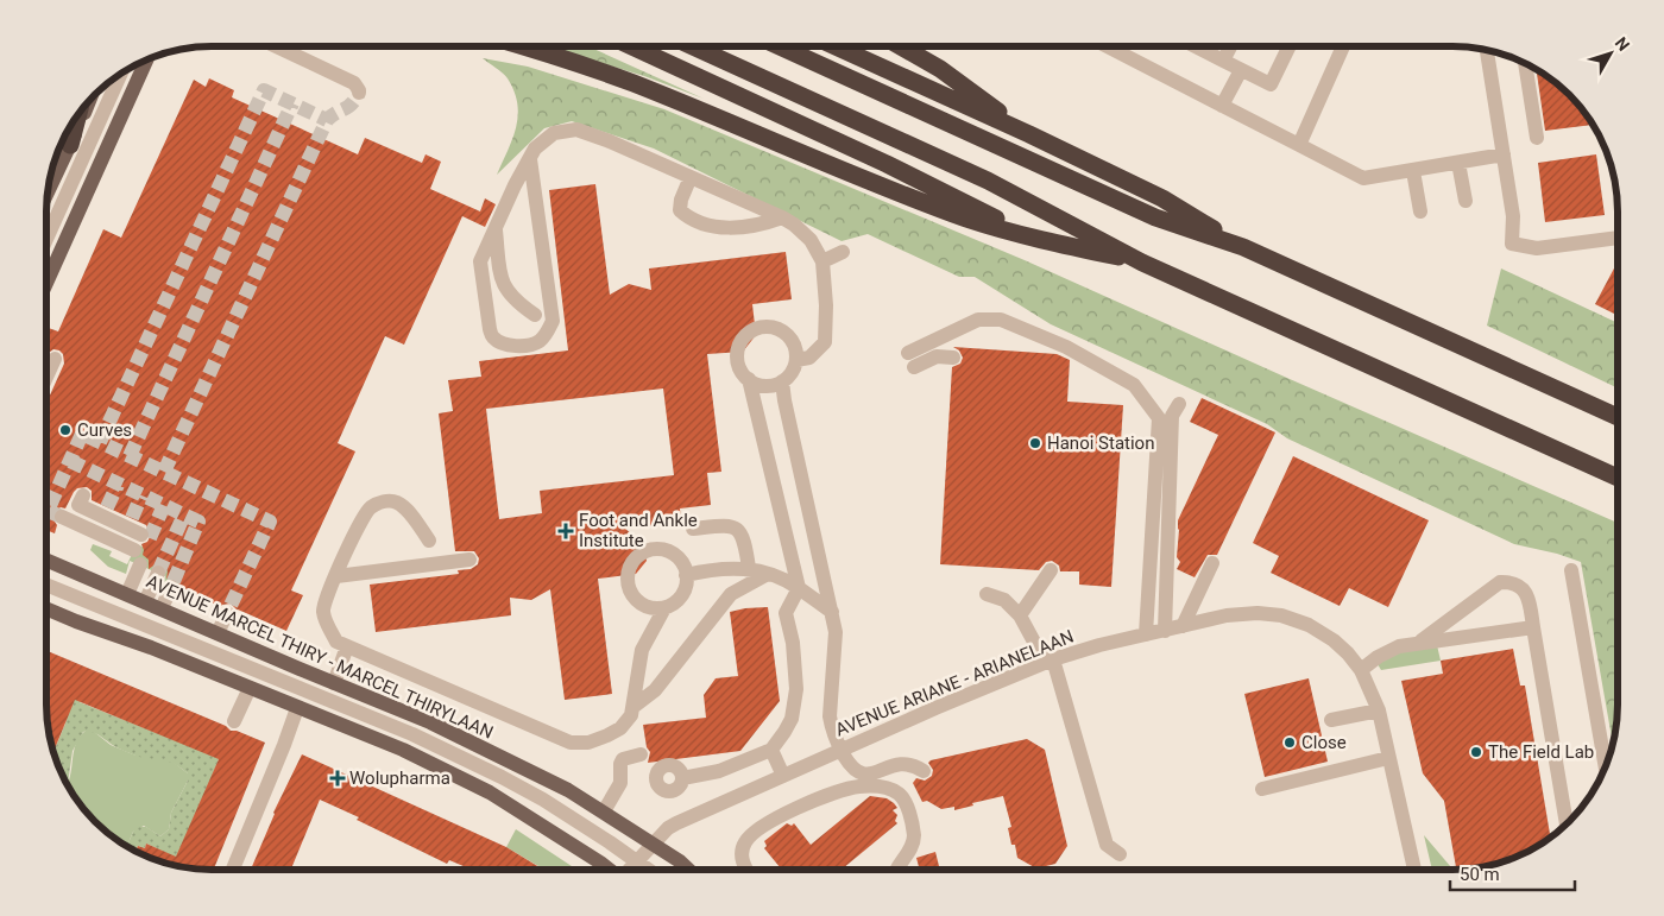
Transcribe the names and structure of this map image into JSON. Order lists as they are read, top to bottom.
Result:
{
  "streets": {
    "main road": ["AVENUE MARCEL THIRY - MARCEL THIRYLAAN"],
    "street": ["AVENUE ARIANE - ARIANELAAN"]
  },
  "crossings": [
    ["AVENUE MARCEL THIRY - MARCEL THIRYLAAN", "AVENUE ARIANE - ARIANELAAN"]
  ],
  "places": {
    "other": [
      "Curves",
      "Hanoi Station",
      "Close",
      "The Field Lab"
    ],
    "health": ["Foot and Ankle Institute", "Wolupharma"]
  },
  "scale_bar": "50 m",
  "north": "top right"
}
